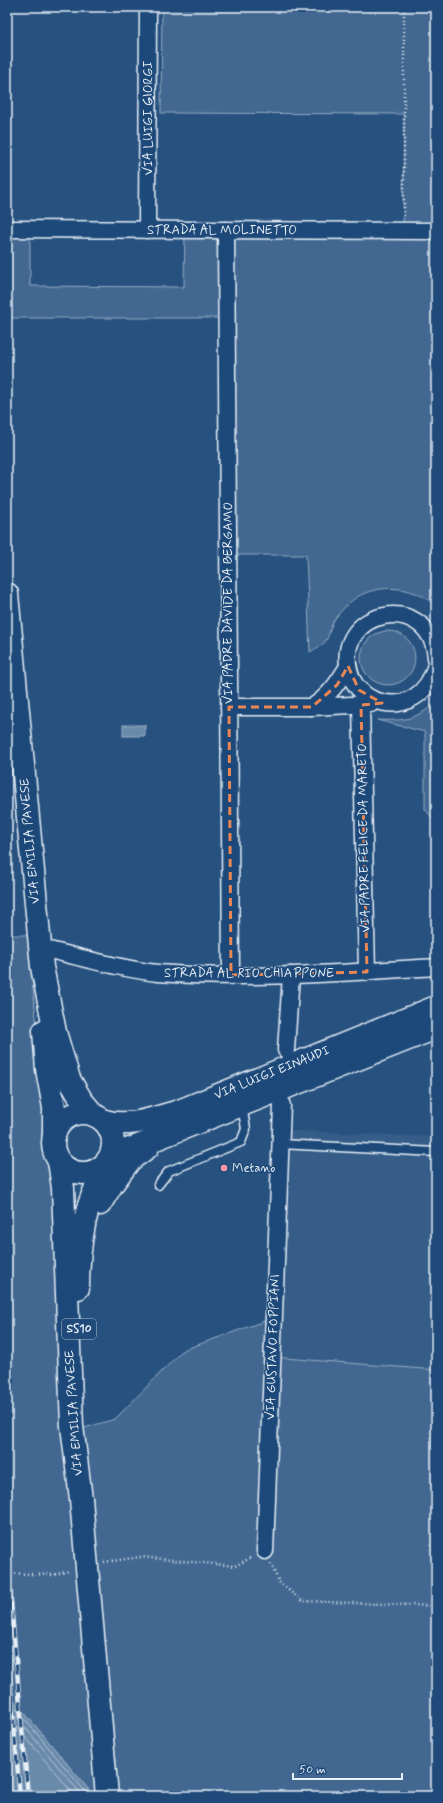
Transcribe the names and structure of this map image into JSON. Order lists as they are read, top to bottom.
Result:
{
  "streets": {
    "main road": ["VIA EMILIA PAVESE", "VIA LUIGI EINAUDI", "SS10"],
    "street": [
      "VIA LUIGI GIORGI",
      "STRADA AL MOLINETTO",
      "VIA PADRE DAVIDE DA BERGAMO",
      "VIA PADRE FELICE DA MARETO",
      "STRADA AL RIO CHIAPPONE",
      "VIA GUSTAVO FOPPIANI"
    ]
  },
  "crossings": [
    ["VIA LUIGI GIORGI", "STRADA AL MOLINETTO"],
    ["STRADA AL MOLINETTO", "VIA PADRE DAVIDE DA BERGAMO"],
    ["VIA PADRE DAVIDE DA BERGAMO", "STRADA AL RIO CHIAPPONE"],
    ["VIA PADRE FELICE DA MARETO", "STRADA AL RIO CHIAPPONE"],
    ["VIA EMILIA PAVESE", "STRADA AL RIO CHIAPPONE"],
    ["VIA EMILIA PAVESE", "VIA LUIGI EINAUDI"],
    ["VIA EMILIA PAVESE", "SS10"],
    ["VIA LUIGI EINAUDI", "SS10"]
  ],
  "places": ["Metano"],
  "scale_bar": "50 m"
}
